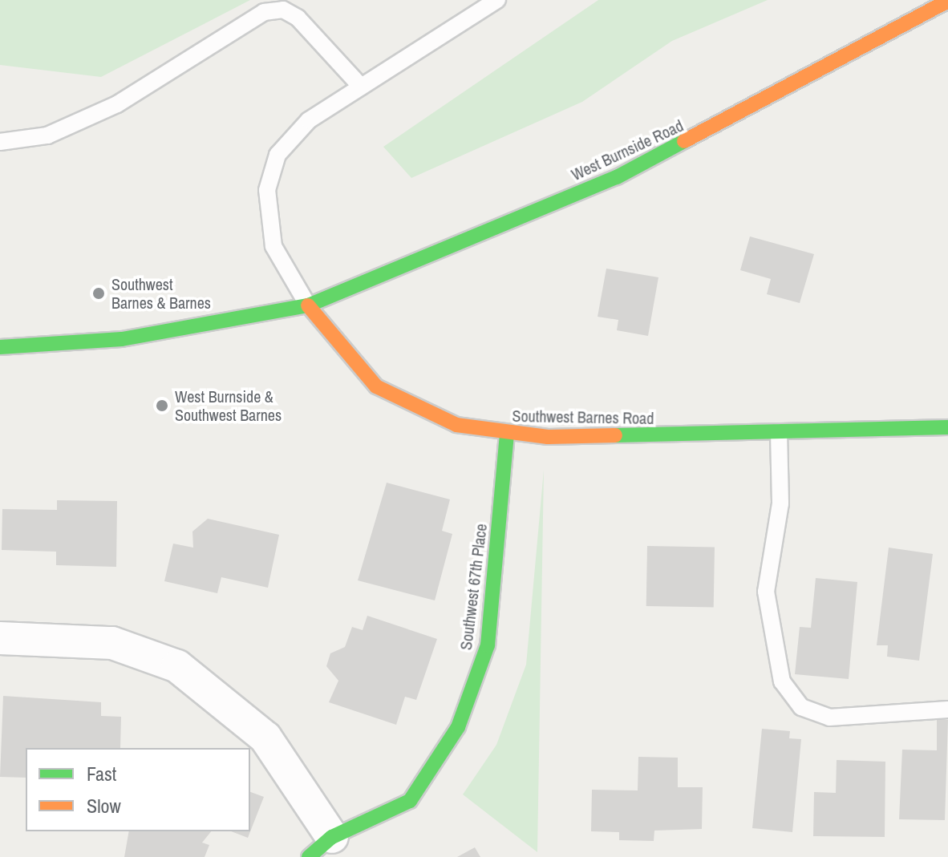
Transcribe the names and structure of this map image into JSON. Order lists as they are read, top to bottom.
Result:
{
  "streets": {
    "street": ["West Burnside Road", "Southwest Barnes Road", "Southwest 67th Place"]
  },
  "crossings": [
    ["West Burnside Road", "Southwest Barnes Road"],
    ["Southwest Barnes Road", "Southwest 67th Place"]
  ],
  "places": ["Southwest Barnes & Barnes", "West Burnside & Southwest Barnes"],
  "legend": ["Fast", "Slow"]
}
